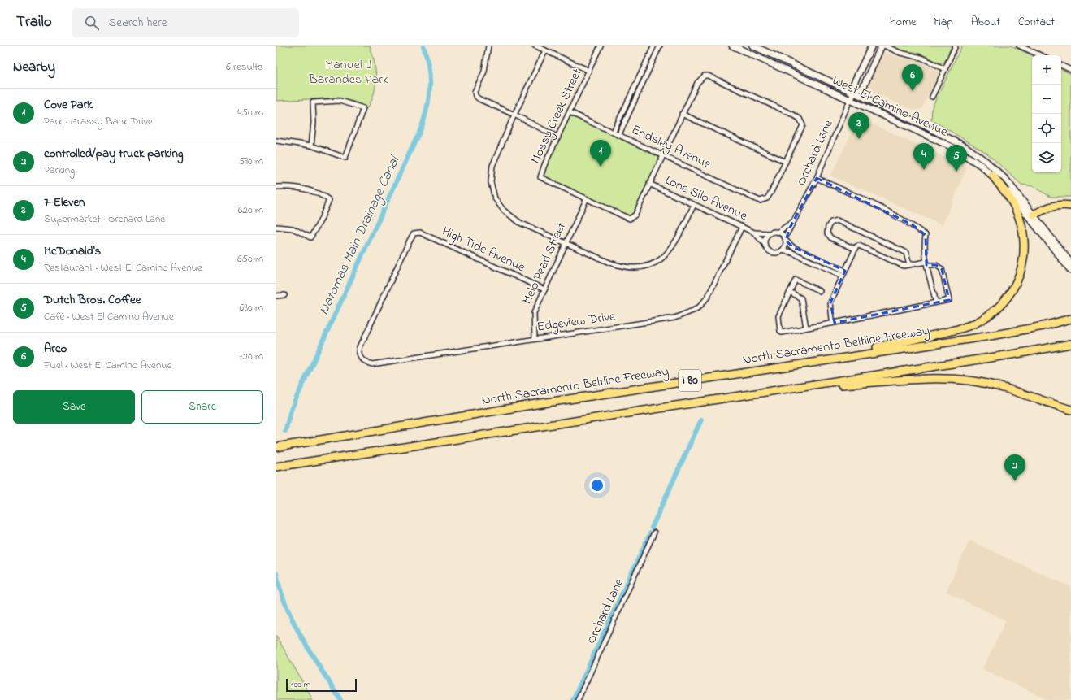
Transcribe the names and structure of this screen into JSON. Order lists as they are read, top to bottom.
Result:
{
  "streets": {
    "highway": ["North Sacramento Beltline Freeway", "I 80"],
    "main road": ["West El Camino Avenue", "Orchard Lane"],
    "street": [
      "Mossy Creek Street",
      "Endsley Avenue",
      "Lone Silo Avenue",
      "High Tide Avenue",
      "Melo Pearl Street",
      "Edgeview Drive"
    ]
  },
  "crossings": [
    ["West El Camino Avenue", "Orchard Lane"],
    ["Mossy Creek Street", "Endsley Avenue"],
    ["Mossy Creek Street", "Melo Pearl Street"],
    ["Orchard Lane", "Lone Silo Avenue"],
    ["Lone Silo Avenue", "Edgeview Drive"],
    ["High Tide Avenue", "Melo Pearl Street"],
    ["High Tide Avenue", "Edgeview Drive"],
    ["Melo Pearl Street", "Edgeview Drive"]
  ],
  "water": ["Natomas Main Drainage Canal"],
  "parks": ["Manuel J Barandes Park"],
  "scale_bar": "100 m",
  "page": {
    "header": "Trailo",
    "search": "Search here",
    "nav": [
      "Home",
      "Map",
      "About",
      "Contact"
    ],
    "heading": ["Nearby", "6 results"],
    "map_buttons": ["+", "−"],
    "pins": [
      "6",
      "3",
      "1",
      "4",
      "5",
      "2"
    ],
    "list": [
      {
        "mark": "1",
        "name": "Cove Park",
        "note": "Park · Grassy Bank Drive",
        "value": "450 m"
      },
      {
        "mark": "2",
        "name": "controlled/pay truck parking",
        "note": "Parking",
        "value": "590 m"
      },
      {
        "mark": "3",
        "name": "7-Eleven",
        "note": "Supermarket · Orchard Lane",
        "value": "620 m"
      },
      {
        "mark": "4",
        "name": "McDonald's",
        "note": "Restaurant · West El Camino Avenue",
        "value": "650 m"
      },
      {
        "mark": "5",
        "name": "Dutch Bros. Coffee",
        "note": "Café · West El Camino Avenue",
        "value": "680 m"
      },
      {
        "mark": "6",
        "name": "Arco",
        "note": "Fuel · West El Camino Avenue",
        "value": "720 m"
      }
    ],
    "buttons": ["Save", "Share"],
    "scale": "100 m"
  }
}
